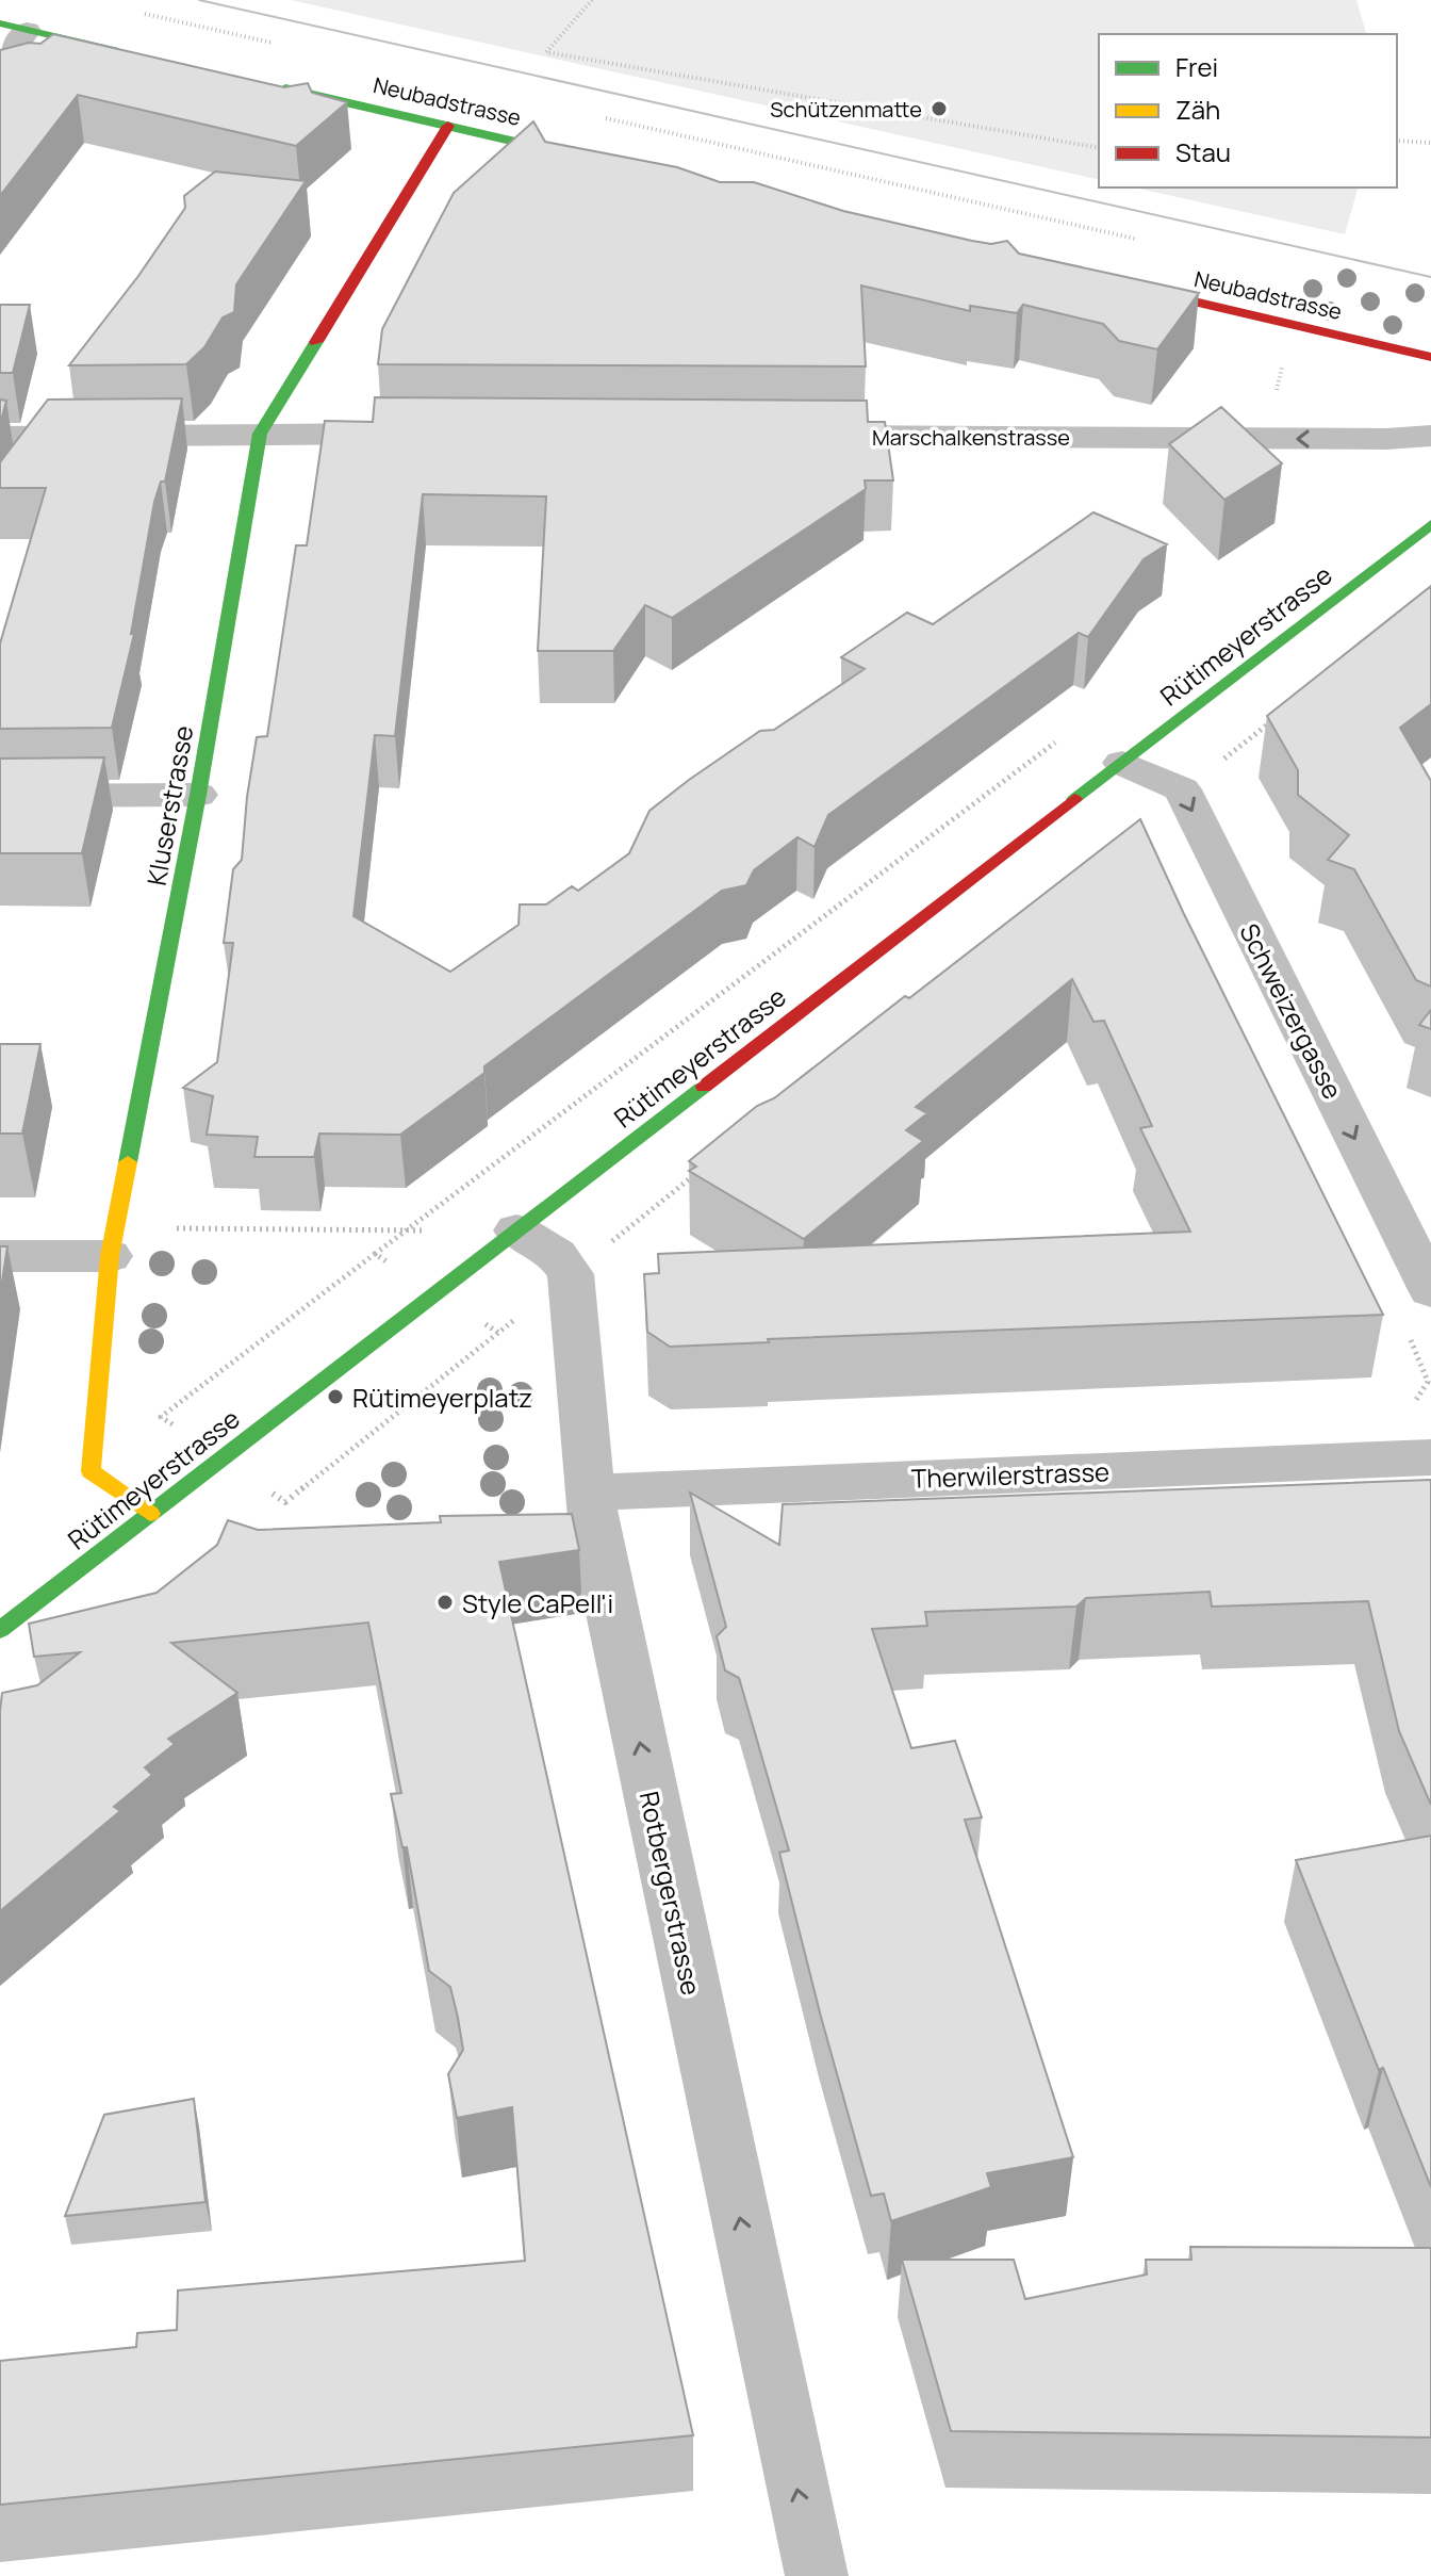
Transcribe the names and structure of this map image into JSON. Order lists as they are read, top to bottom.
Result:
{
  "streets": {
    "street": [
      "Neubadstrasse",
      "Marschalkenstrasse",
      "Rütimeyerstrasse",
      "Kluserstrasse",
      "Schweizergasse",
      "Therwilerstrasse",
      "Rotbergerstrasse"
    ]
  },
  "crossings": [
    ["Neubadstrasse", "Kluserstrasse"],
    ["Rütimeyerstrasse", "Kluserstrasse"],
    ["Rütimeyerstrasse", "Rotbergerstrasse"],
    ["Therwilerstrasse", "Rotbergerstrasse"]
  ],
  "one_way": ["Marschalkenstrasse", "Schweizergasse", "Rotbergerstrasse"],
  "places": ["Schützenmatte", "Rütimeyerplatz", "Style CaPell'i"],
  "legend": ["Frei", "Zäh", "Stau"]
}
